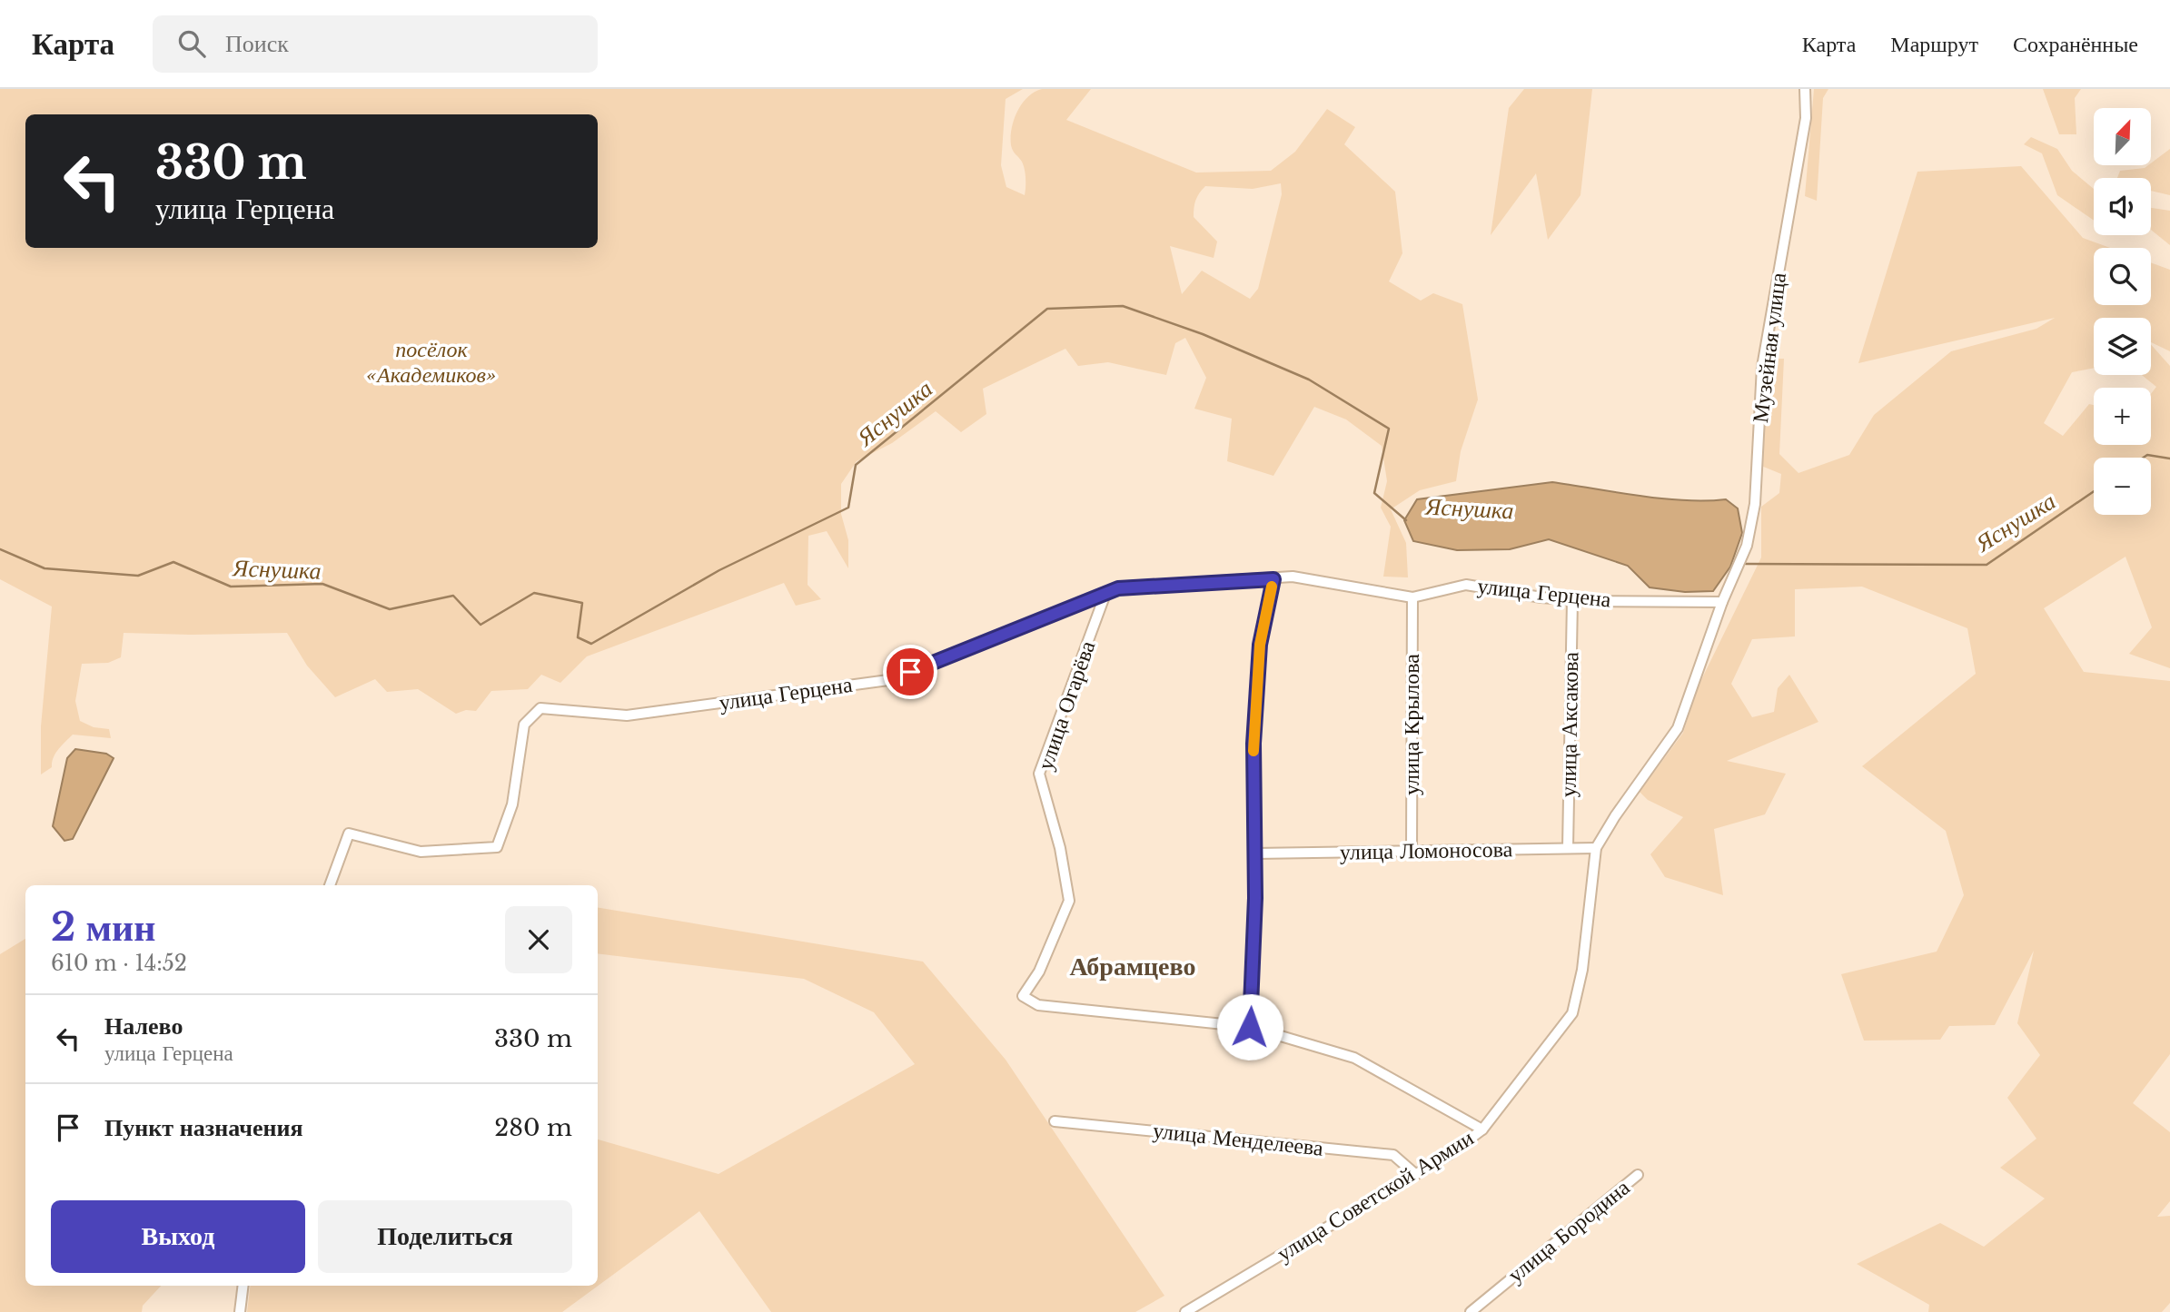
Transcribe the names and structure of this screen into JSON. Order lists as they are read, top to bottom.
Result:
{
  "streets": {
    "street": [
      "Музейная улица",
      "улица Герцена",
      "улица Огарёва",
      "улица Крылова",
      "улица Аксакова",
      "улица Ломоносова",
      "улица Менделеева",
      "улица Советской Армии",
      "улица Бородина"
    ]
  },
  "crossings": [
    ["Музейная улица", "улица Герцена"],
    ["Музейная улица", "улица Советской Армии"],
    ["улица Герцена", "улица Огарёва"],
    ["улица Герцена", "улица Крылова"],
    ["улица Герцена", "улица Аксакова"],
    ["улица Герцена", "улица Советской Армии"],
    ["улица Крылова", "улица Ломоносова"],
    ["улица Аксакова", "улица Ломоносова"],
    ["улица Ломоносова", "улица Советской Армии"],
    ["улица Менделеева", "улица Советской Армии"]
  ],
  "districts": ["Абрамцево"],
  "water": ["Яснушка"],
  "parks": ["посёлок «Академиков»"],
  "north": "top right",
  "page": {
    "header": "Карта",
    "search": "Поиск",
    "nav": ["Карта", "Маршрут", "Сохранённые"],
    "map_buttons": ["+", "−"],
    "turn": ["330 m", "улица Герцена"],
    "heading": ["2 мин", "610 m · 14:52"],
    "list": [
      {
        "name": "Налево",
        "note": "улица Герцена",
        "value": "330 m"
      },
      {
        "name": "Пункт назначения",
        "value": "280 m"
      }
    ],
    "buttons": ["Выход", "Поделиться"]
  }
}
